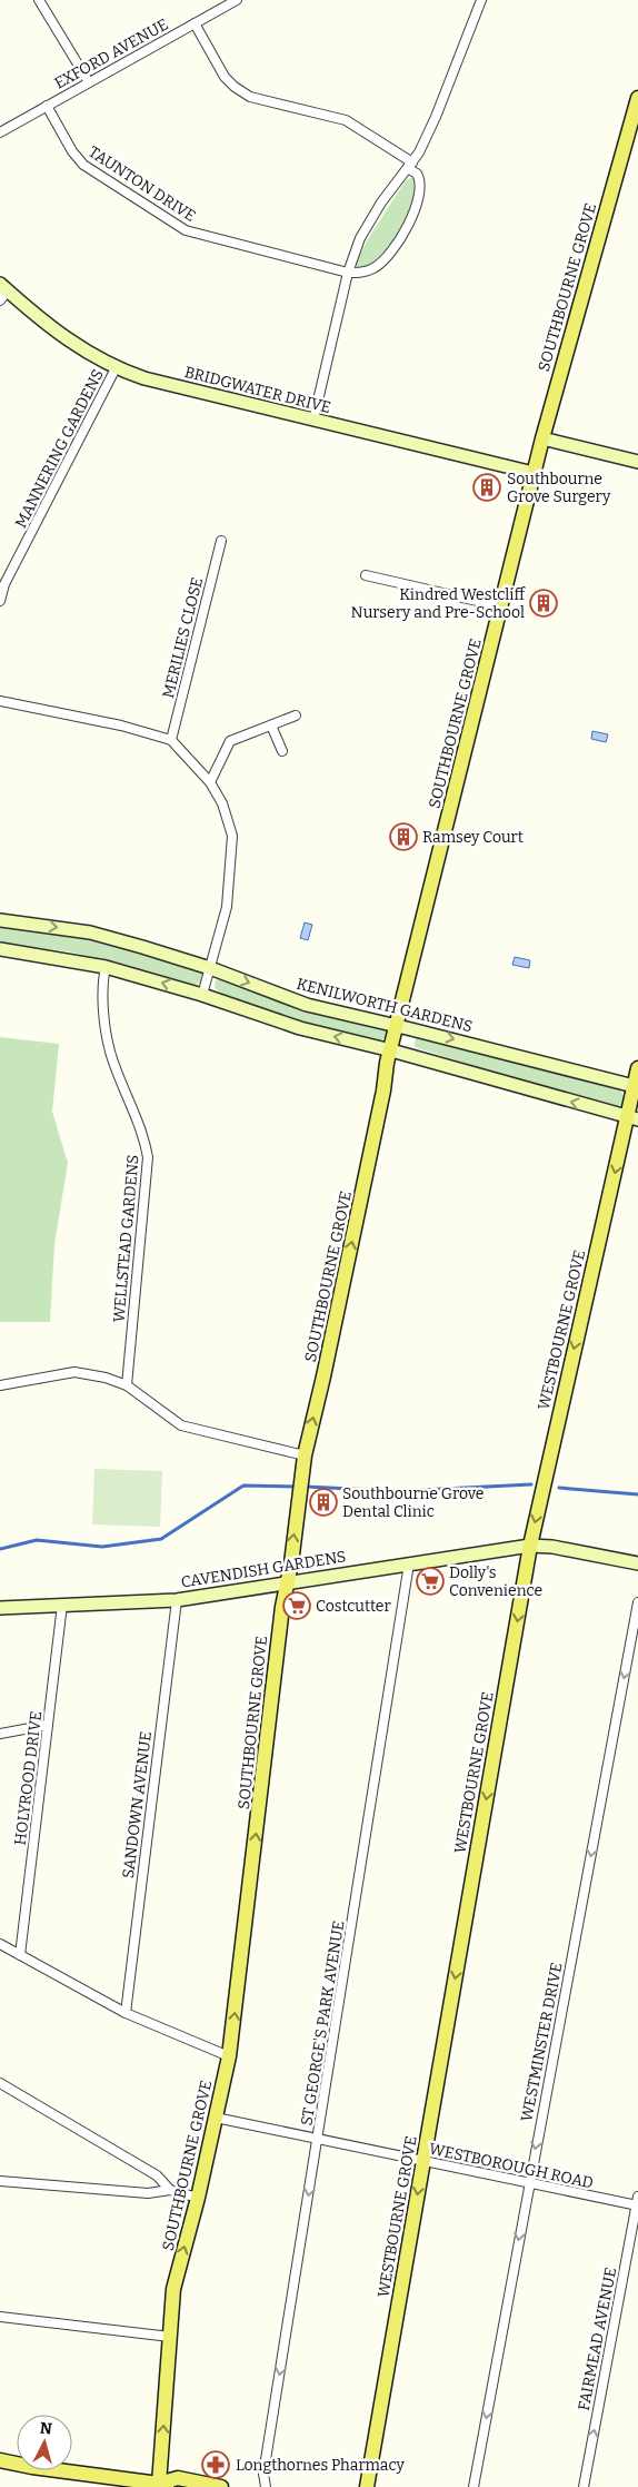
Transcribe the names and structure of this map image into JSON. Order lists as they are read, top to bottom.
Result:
{
  "streets": {
    "main road": ["SOUTHBOURNE GROVE", "WESTBOURNE GROVE"],
    "street": [
      "EXFORD AVENUE",
      "TAUNTON DRIVE",
      "BRIDGWATER DRIVE",
      "MANNERING GARDENS",
      "MERILIES CLOSE",
      "KENILWORTH GARDENS",
      "WELLSTEAD GARDENS",
      "CAVENDISH GARDENS",
      "HOLYROOD DRIVE",
      "SANDOWN AVENUE",
      "ST GEORGE'S PARK AVENUE",
      "WESTMINSTER DRIVE",
      "WESTBOROUGH ROAD",
      "FAIRMEAD AVENUE"
    ]
  },
  "crossings": [
    ["EXFORD AVENUE", "TAUNTON DRIVE"],
    ["SOUTHBOURNE GROVE", "BRIDGWATER DRIVE"],
    ["SOUTHBOURNE GROVE", "KENILWORTH GARDENS"],
    ["SOUTHBOURNE GROVE", "CAVENDISH GARDENS"],
    ["SOUTHBOURNE GROVE", "WESTBOROUGH ROAD"],
    ["BRIDGWATER DRIVE", "MANNERING GARDENS"],
    ["KENILWORTH GARDENS", "WESTBOURNE GROVE"],
    ["WESTBOURNE GROVE", "CAVENDISH GARDENS"],
    ["WESTBOURNE GROVE", "WESTBOROUGH ROAD"],
    ["CAVENDISH GARDENS", "HOLYROOD DRIVE"],
    ["CAVENDISH GARDENS", "SANDOWN AVENUE"],
    ["CAVENDISH GARDENS", "ST GEORGE'S PARK AVENUE"],
    ["ST GEORGE'S PARK AVENUE", "WESTBOROUGH ROAD"],
    ["WESTMINSTER DRIVE", "WESTBOROUGH ROAD"],
    ["WESTBOROUGH ROAD", "FAIRMEAD AVENUE"]
  ],
  "one_way": [
    "SOUTHBOURNE GROVE",
    "WESTBOURNE GROVE",
    "ST GEORGE'S PARK AVENUE",
    "WESTMINSTER DRIVE",
    "FAIRMEAD AVENUE"
  ],
  "places": {
    "building": [
      "Southbourne Grove Surgery",
      "Kindred Westcliff Nursery and Pre-School",
      "Ramsey Court",
      "Southbourne Grove Dental Clinic"
    ],
    "supermarket": ["Dolly's Convenience", "Costcutter"],
    "pharmacy": ["Longthornes Pharmacy"]
  },
  "north": "top"
}
